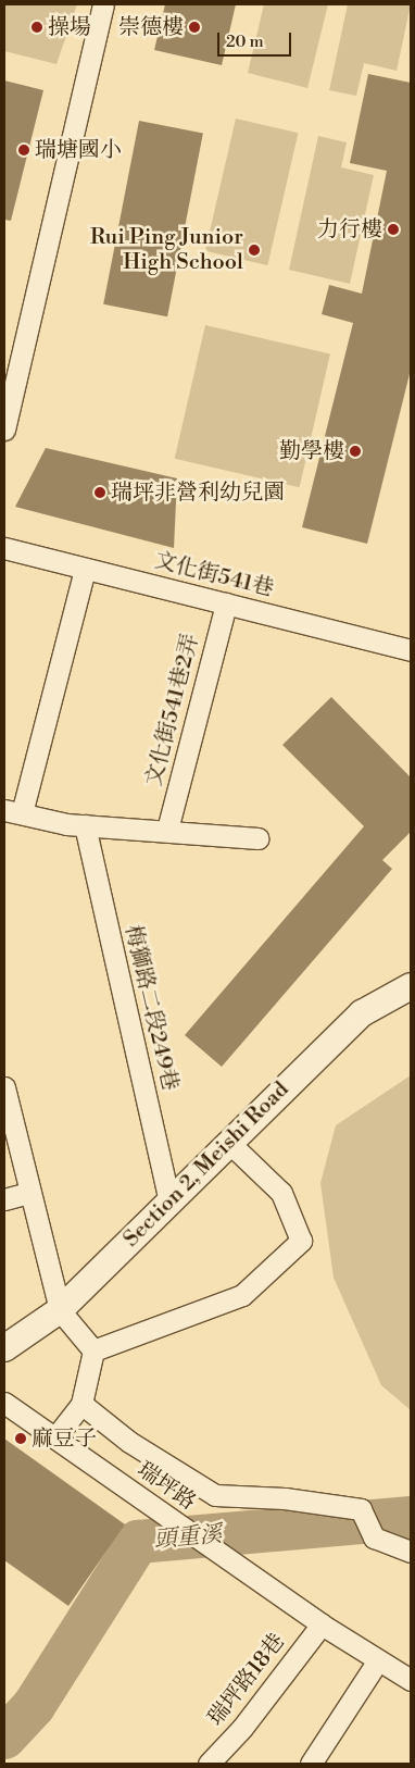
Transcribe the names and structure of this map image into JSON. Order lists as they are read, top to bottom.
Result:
{
  "streets": {
    "street": [
      "文化街541巷",
      "文化街541巷2弄",
      "梅獅路二段249巷",
      "Section 2, Meishi Road",
      "瑞坪路",
      "瑞坪路18巷"
    ]
  },
  "crossings": [
    ["文化街541巷", "文化街541巷2弄"],
    ["梅獅路二段249巷", "Section 2, Meishi Road"],
    ["瑞坪路", "瑞坪路18巷"]
  ],
  "water": ["頭重溪"],
  "places": [
    "操場",
    "崇德樓",
    "瑞塘國小",
    "力行樓",
    "Rui Ping Junior High School",
    "勤學樓",
    "瑞坪非營利幼兒園",
    "麻豆子"
  ],
  "scale_bar": "20 m"
}
